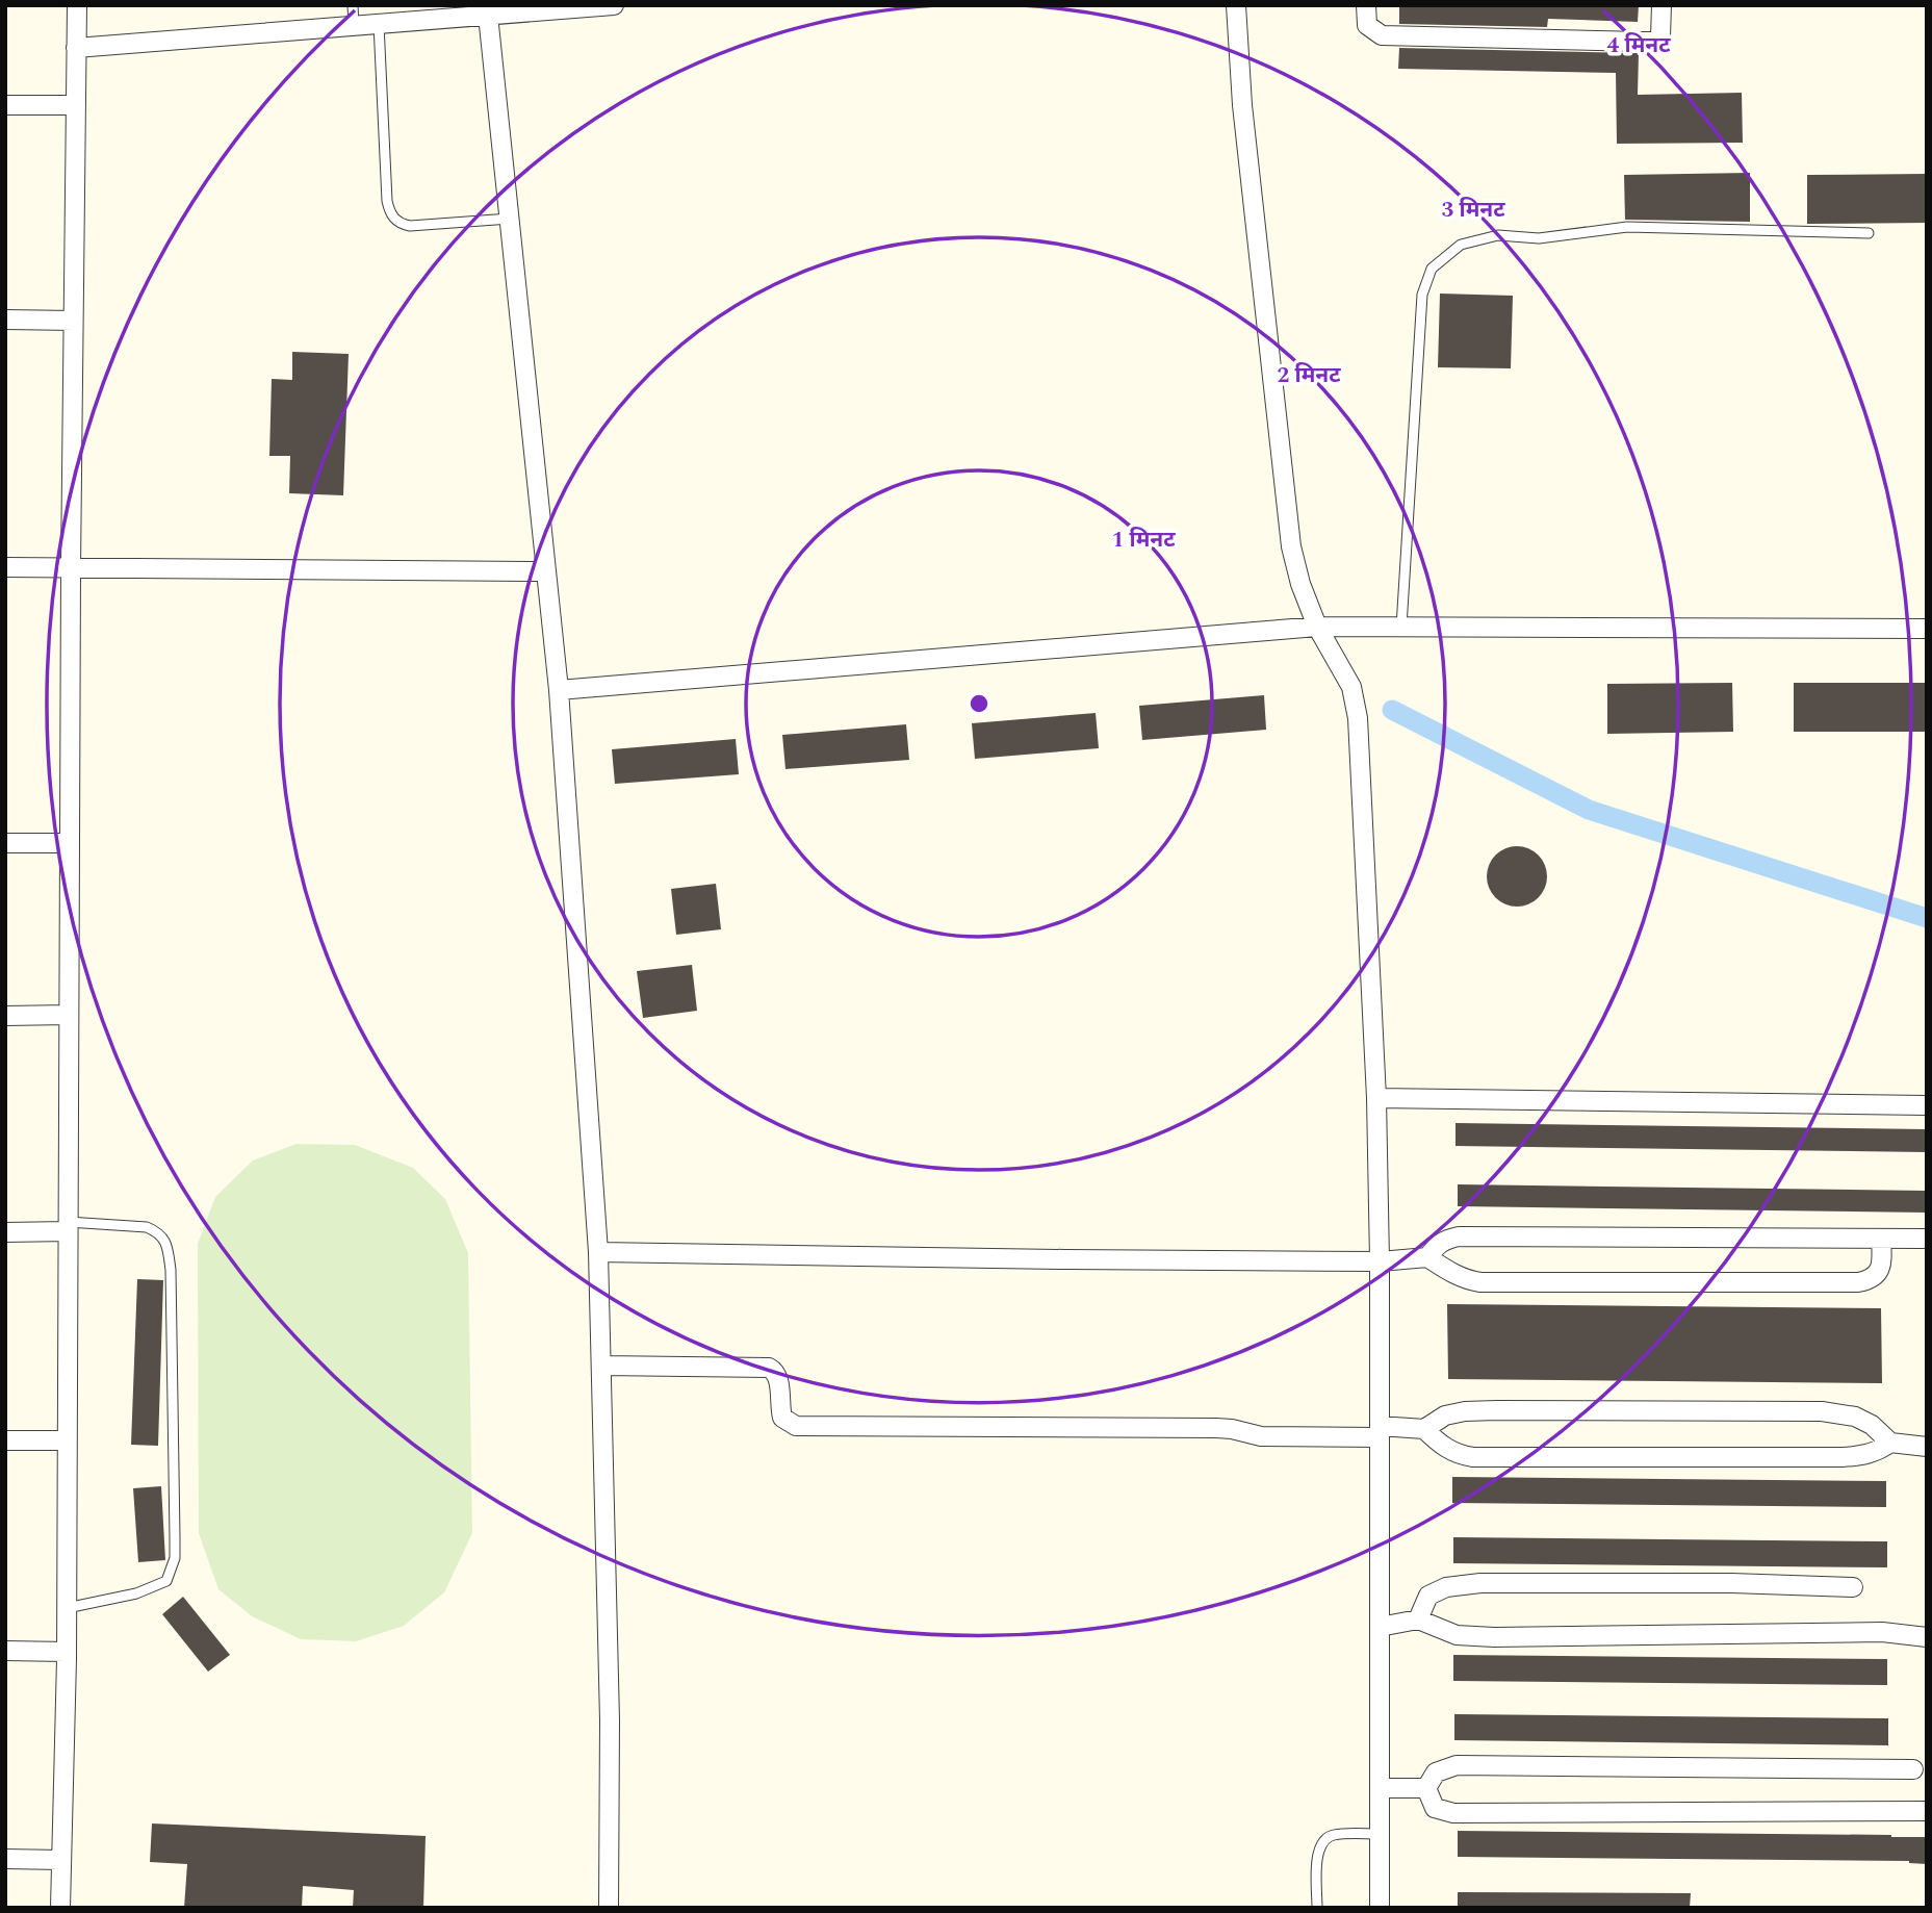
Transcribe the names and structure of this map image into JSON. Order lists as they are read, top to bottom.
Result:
{
  "rings": [
    "4 मिनट",
    "3 मिनट",
    "2 मिनट",
    "1 मिनट"
  ]
}
